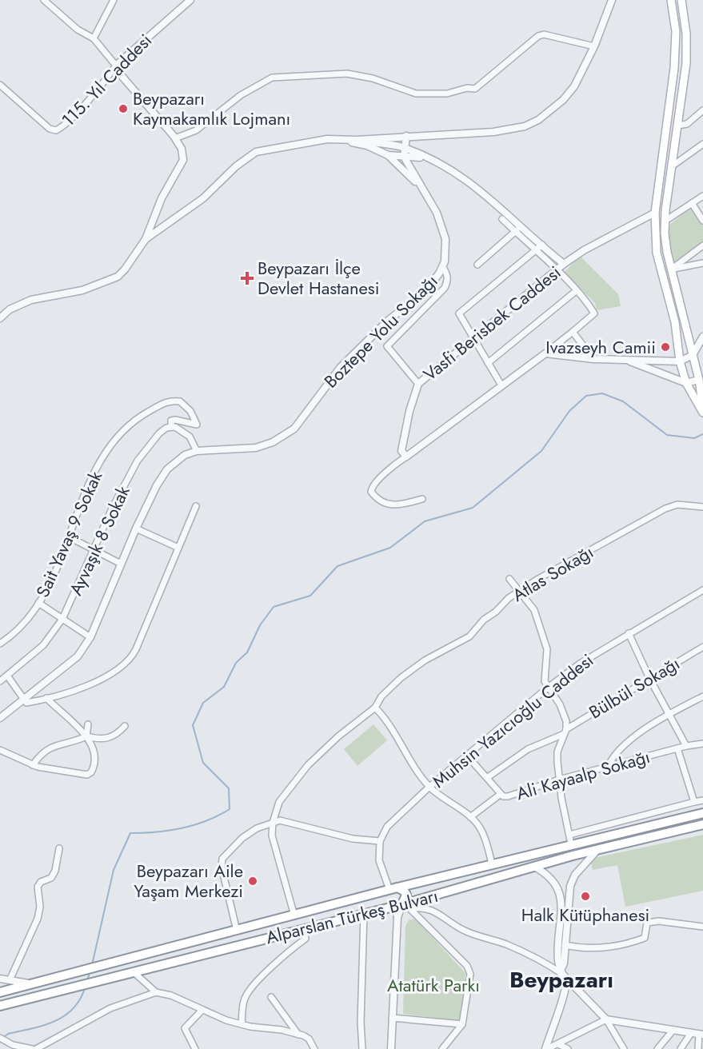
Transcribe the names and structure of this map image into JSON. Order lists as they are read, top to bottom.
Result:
{
  "streets": {
    "highway": ["Alparslan Türkeş Bulvarı"],
    "street": [
      "115. Yıl Caddesi",
      "Vasfi Berisbek Caddesi",
      "Boztepe Yolu Sokağı",
      "Sait Yavaş 9 Sokak",
      "Ayvaşık 8 Sokak",
      "Atlas Sokağı",
      "Bülbül Sokağı",
      "Muhsin Yazıcıoğlu Caddesi",
      "Ali Kayaalp Sokağı"
    ]
  },
  "crossings": [
    ["Sait Yavaş 9 Sokak", "Ayvaşık 8 Sokak"]
  ],
  "districts": ["Beypazarı"],
  "parks": ["Atatürk Parkı"],
  "places": {
    "other": [
      "Beypazarı Kaymakamlık Lojmanı",
      "Ivazseyh Camii",
      "Beypazarı Aile Yaşam Merkezi",
      "Halk Kütüphanesi"
    ],
    "health": ["Beypazarı İlçe Devlet Hastanesi"]
  }
}
